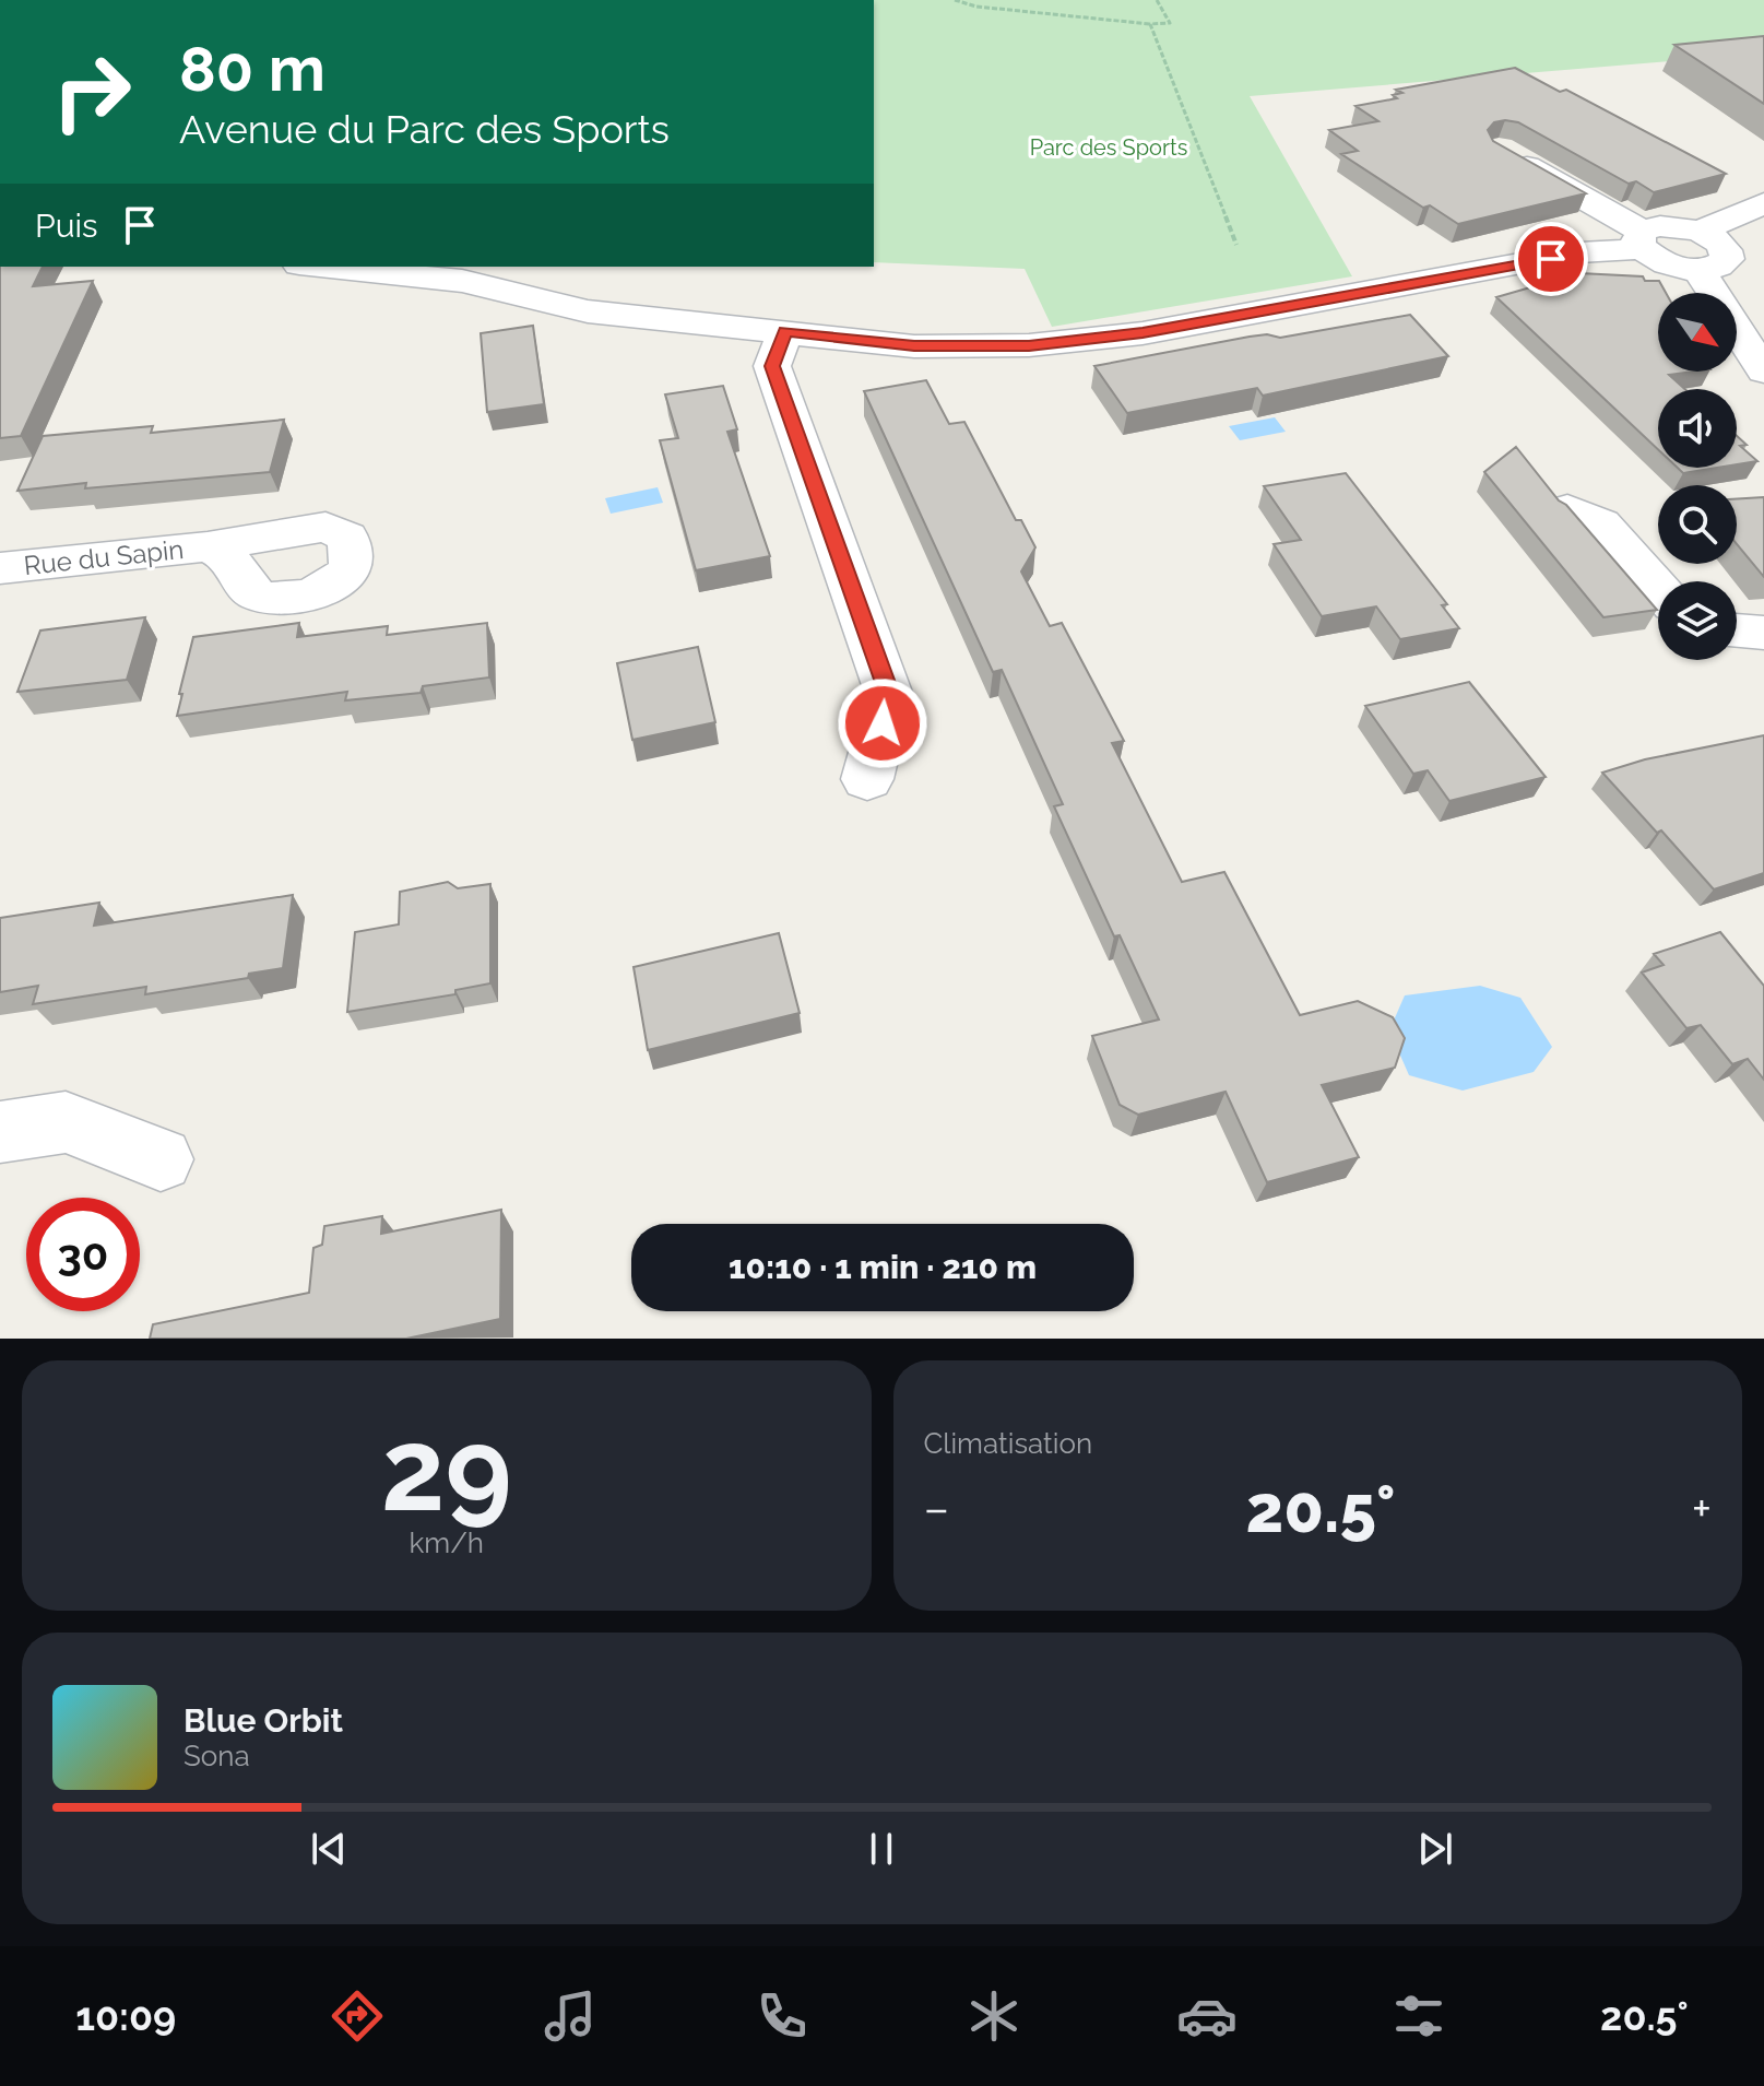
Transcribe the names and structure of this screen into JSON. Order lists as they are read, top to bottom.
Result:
{
  "streets": {
    "street": ["Rue du Sapin"]
  },
  "parks": ["Parc des Sports"],
  "north": "bottom right",
  "page": {
    "turn": ["80 m", "Avenue du Parc des Sports"],
    "then": "Puis",
    "limit": "30",
    "trip": "10:10 · 1 min · 210 m",
    "tile": [
      ["29", "km/h"],
      "Climatisation"
    ],
    "heat": ["−", "20.5°", "+"],
    "song": ["Blue Orbit", "Sona"],
    "tabs": ["10:09", "20.5°"]
  }
}
